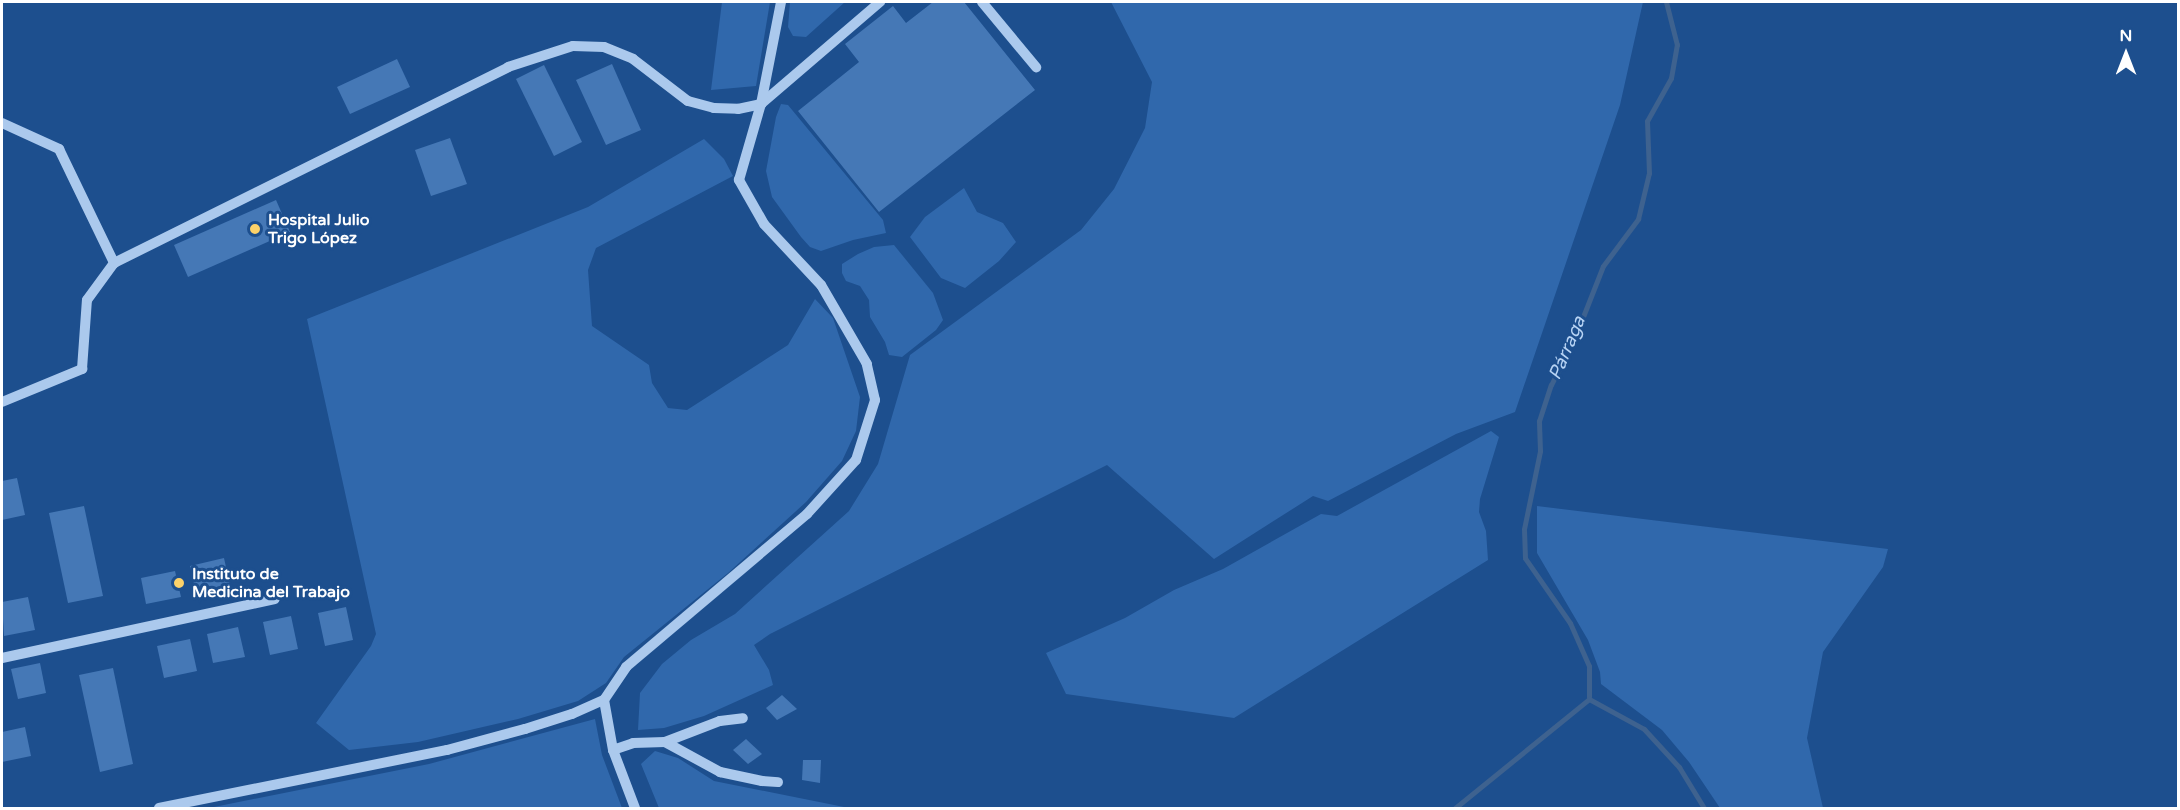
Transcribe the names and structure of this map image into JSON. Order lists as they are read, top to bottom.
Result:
{
  "water": ["Párraga"],
  "places": ["Hospital Julio Trigo López", "Instituto de Medicina del Trabajo"],
  "north": "top"
}
